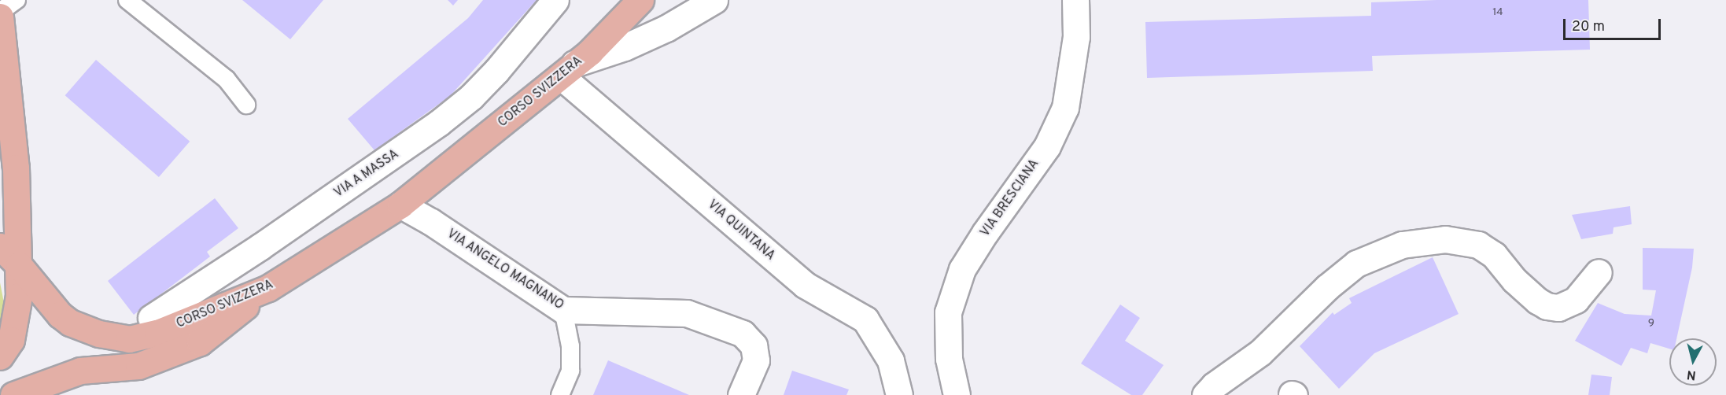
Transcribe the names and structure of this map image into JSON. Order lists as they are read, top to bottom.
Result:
{
  "streets": {
    "main road": ["CORSO SVIZZERA"],
    "street": [
      "VIA A MASSA",
      "VIA BRESCIANA",
      "VIA QUINTANA",
      "VIA ANGELO MAGNANO"
    ]
  },
  "crossings": [
    ["CORSO SVIZZERA", "VIA QUINTANA"],
    ["CORSO SVIZZERA", "VIA ANGELO MAGNANO"]
  ],
  "house_numbers": ["14", "9"],
  "scale_bar": "20 m",
  "north": "bottom"
}
